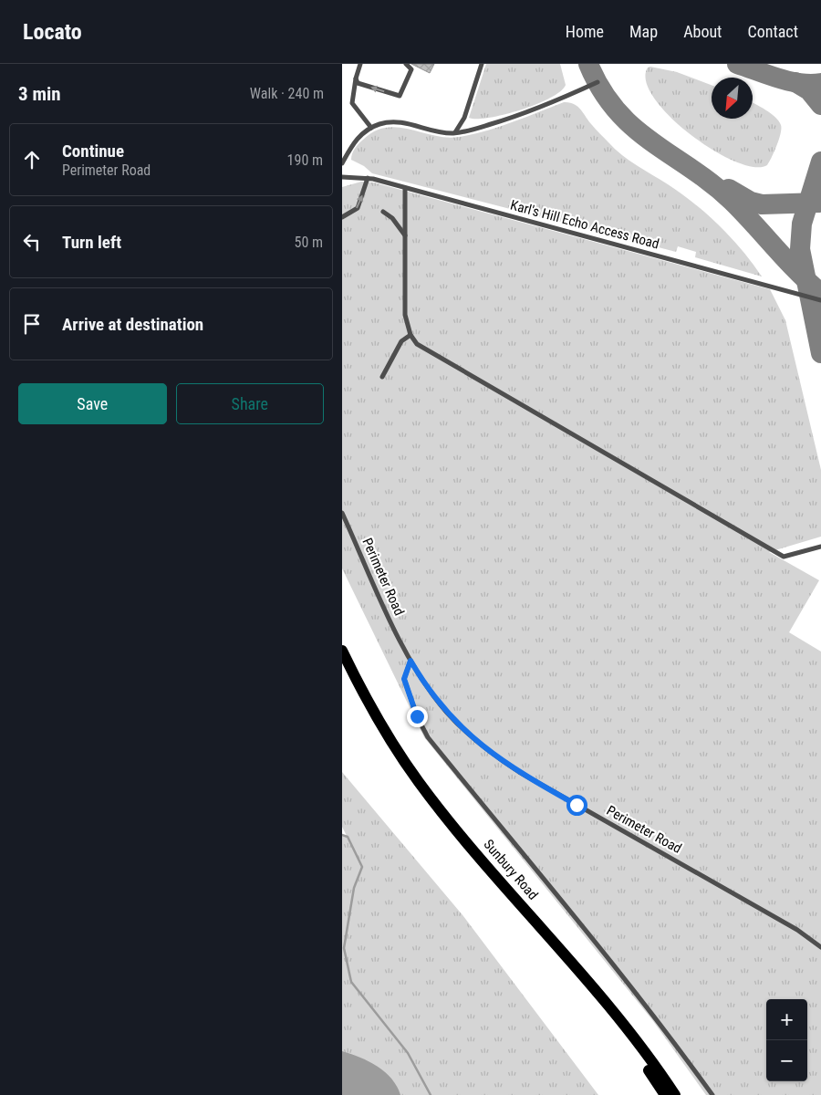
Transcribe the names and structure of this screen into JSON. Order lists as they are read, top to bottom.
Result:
{
  "streets": {
    "main road": ["Sunbury Road"],
    "lane": ["Karl's Hill Echo Access Road", "Perimeter Road"]
  },
  "north": "bottom left",
  "page": {
    "header": "Locato",
    "nav": [
      "Home",
      "Map",
      "About",
      "Contact"
    ],
    "heading": ["3 min", "Walk · 240 m"],
    "list": [
      ["Continue", "Perimeter Road", "190 m"],
      ["Turn left", "50 m"],
      "Arrive at destination"
    ],
    "buttons": ["Save", "Share"],
    "map_buttons": ["+", "−"]
  }
}
